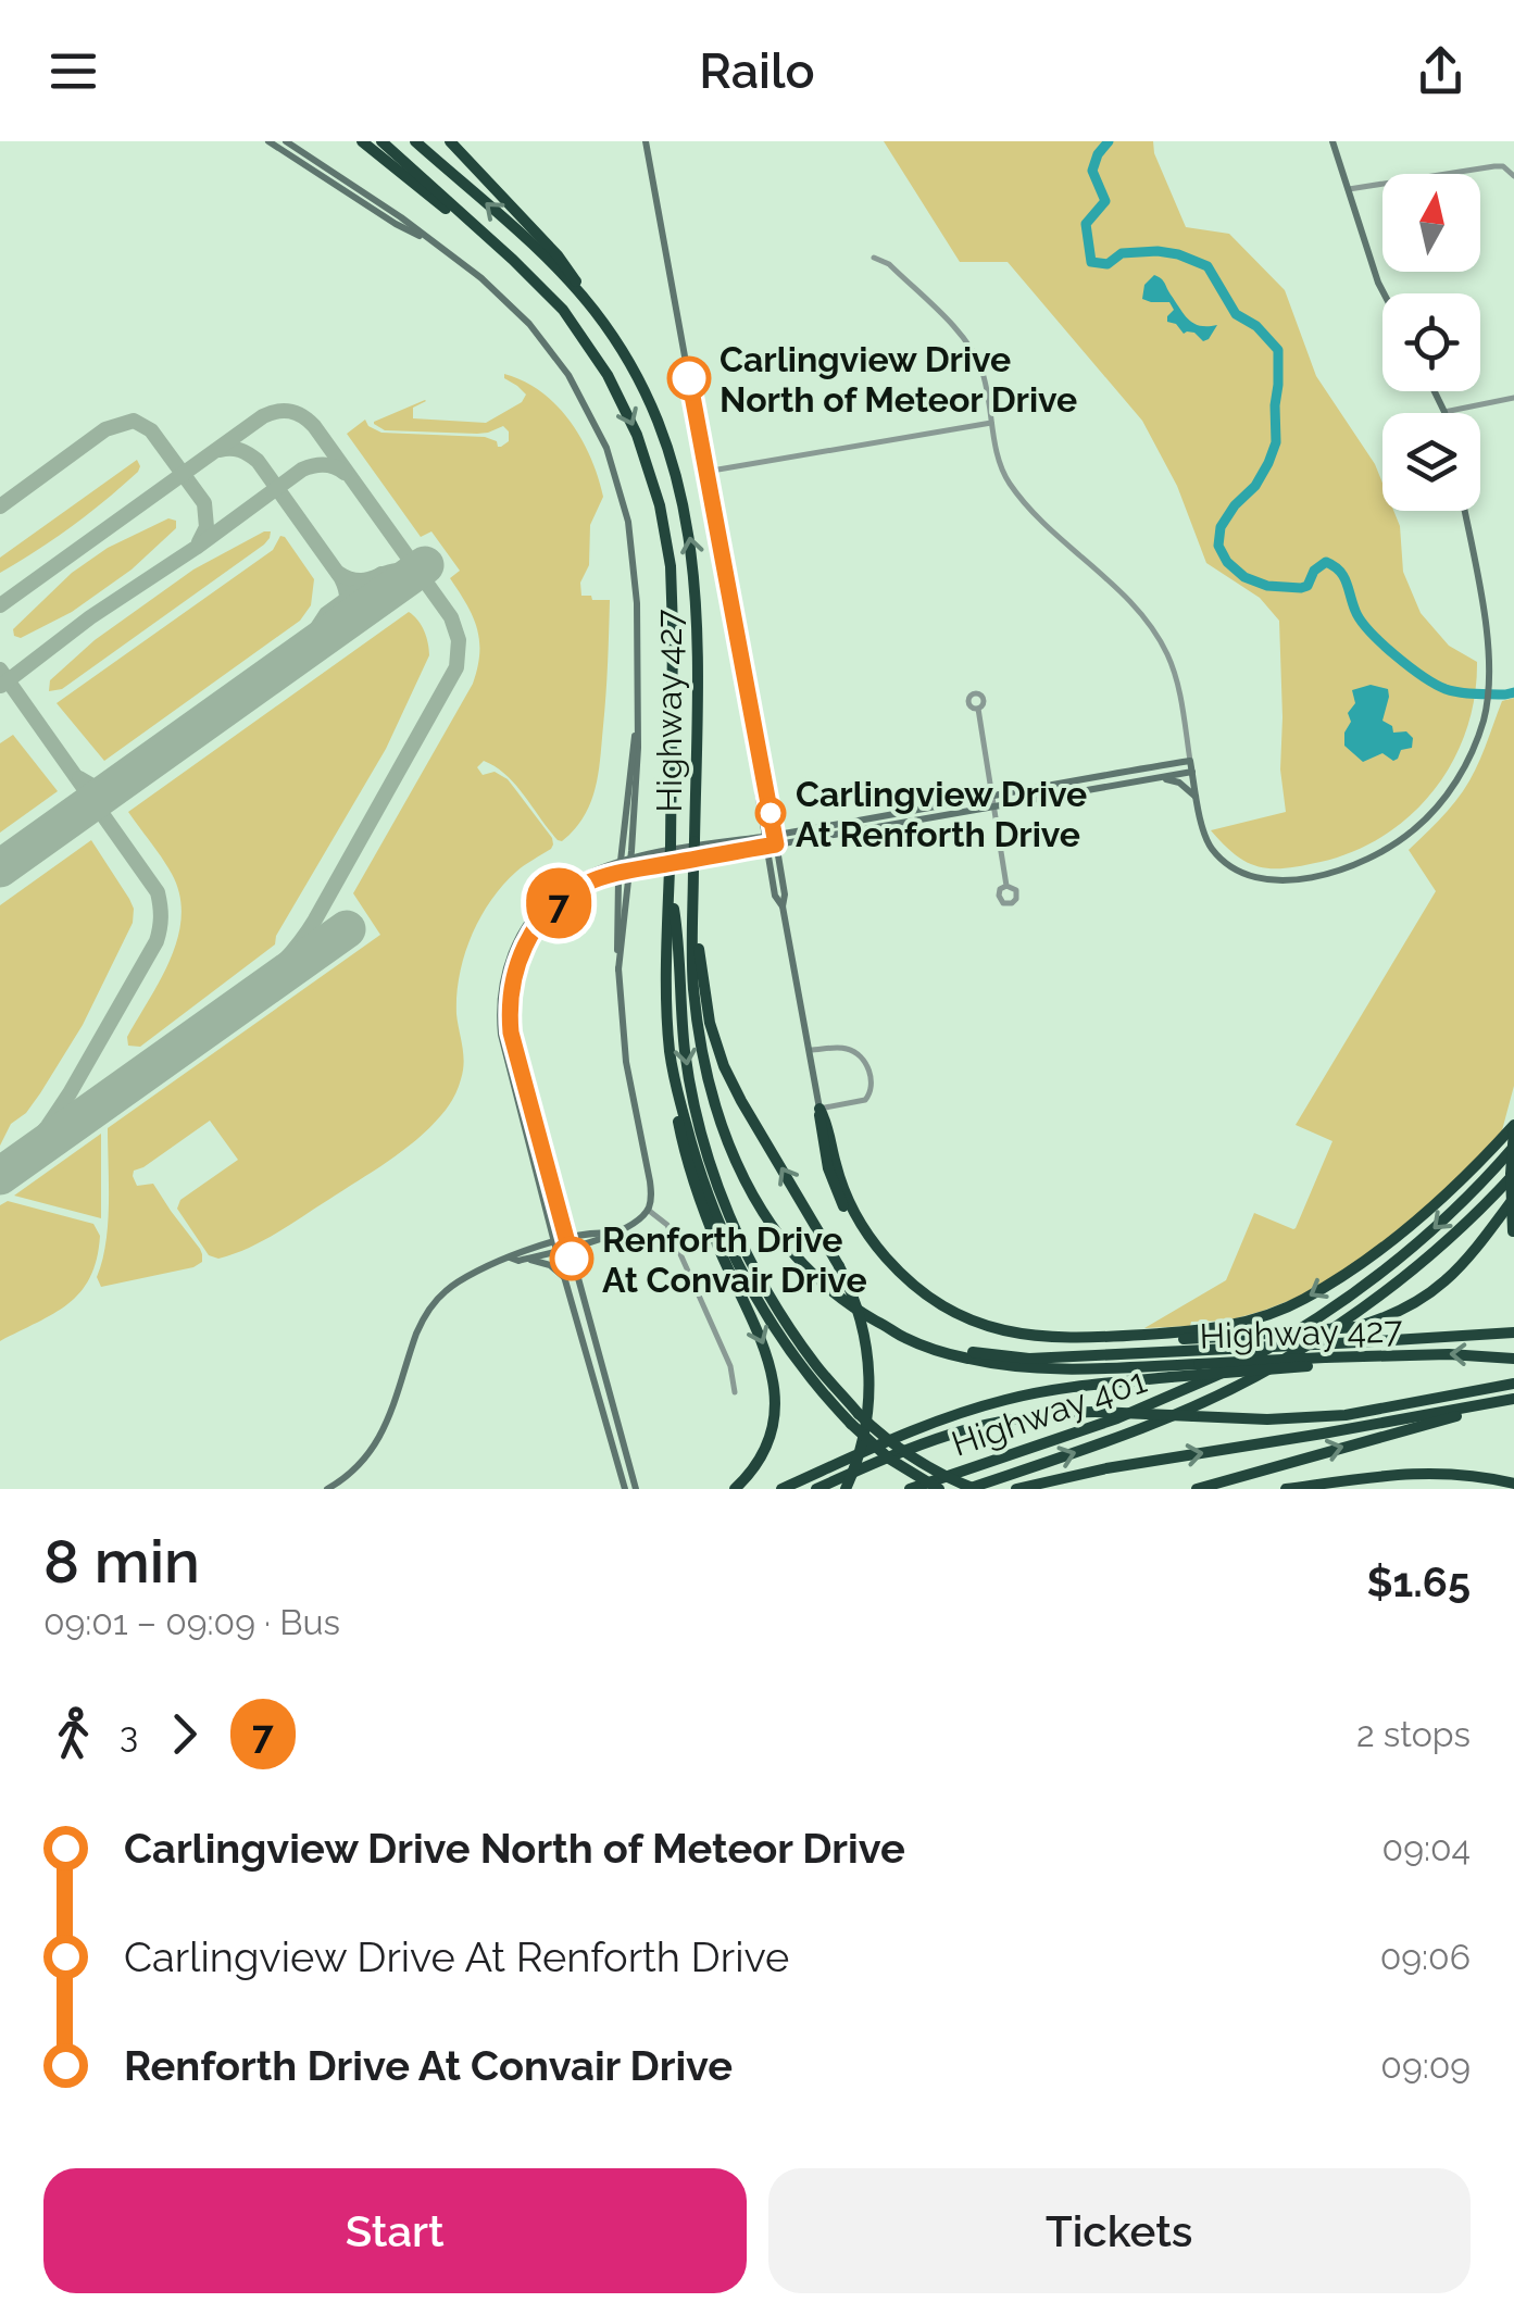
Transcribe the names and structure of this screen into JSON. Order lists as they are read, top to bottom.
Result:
{
  "streets": {
    "highway": ["Highway 427", "Highway 401"]
  },
  "places": ["Carlingview Drive North of Meteor Drive", "Carlingview Drive At Renforth Drive", "Renforth Drive At Convair Drive"],
  "lines": ["bus line 7"],
  "north": "top",
  "page": {
    "header": "Railo",
    "on_map": "7",
    "heading": ["8 min", "09:01 – 09:09 · Bus", "$1.65"],
    "legs": ["3", "7", "2 stops"],
    "list": [
      {
        "name": "Carlingview Drive North of Meteor Drive",
        "value": "09:04"
      },
      {
        "name": "Carlingview Drive At Renforth Drive",
        "value": "09:06"
      },
      {
        "name": "Renforth Drive At Convair Drive",
        "value": "09:09"
      }
    ],
    "buttons": ["Start", "Tickets"]
  }
}
